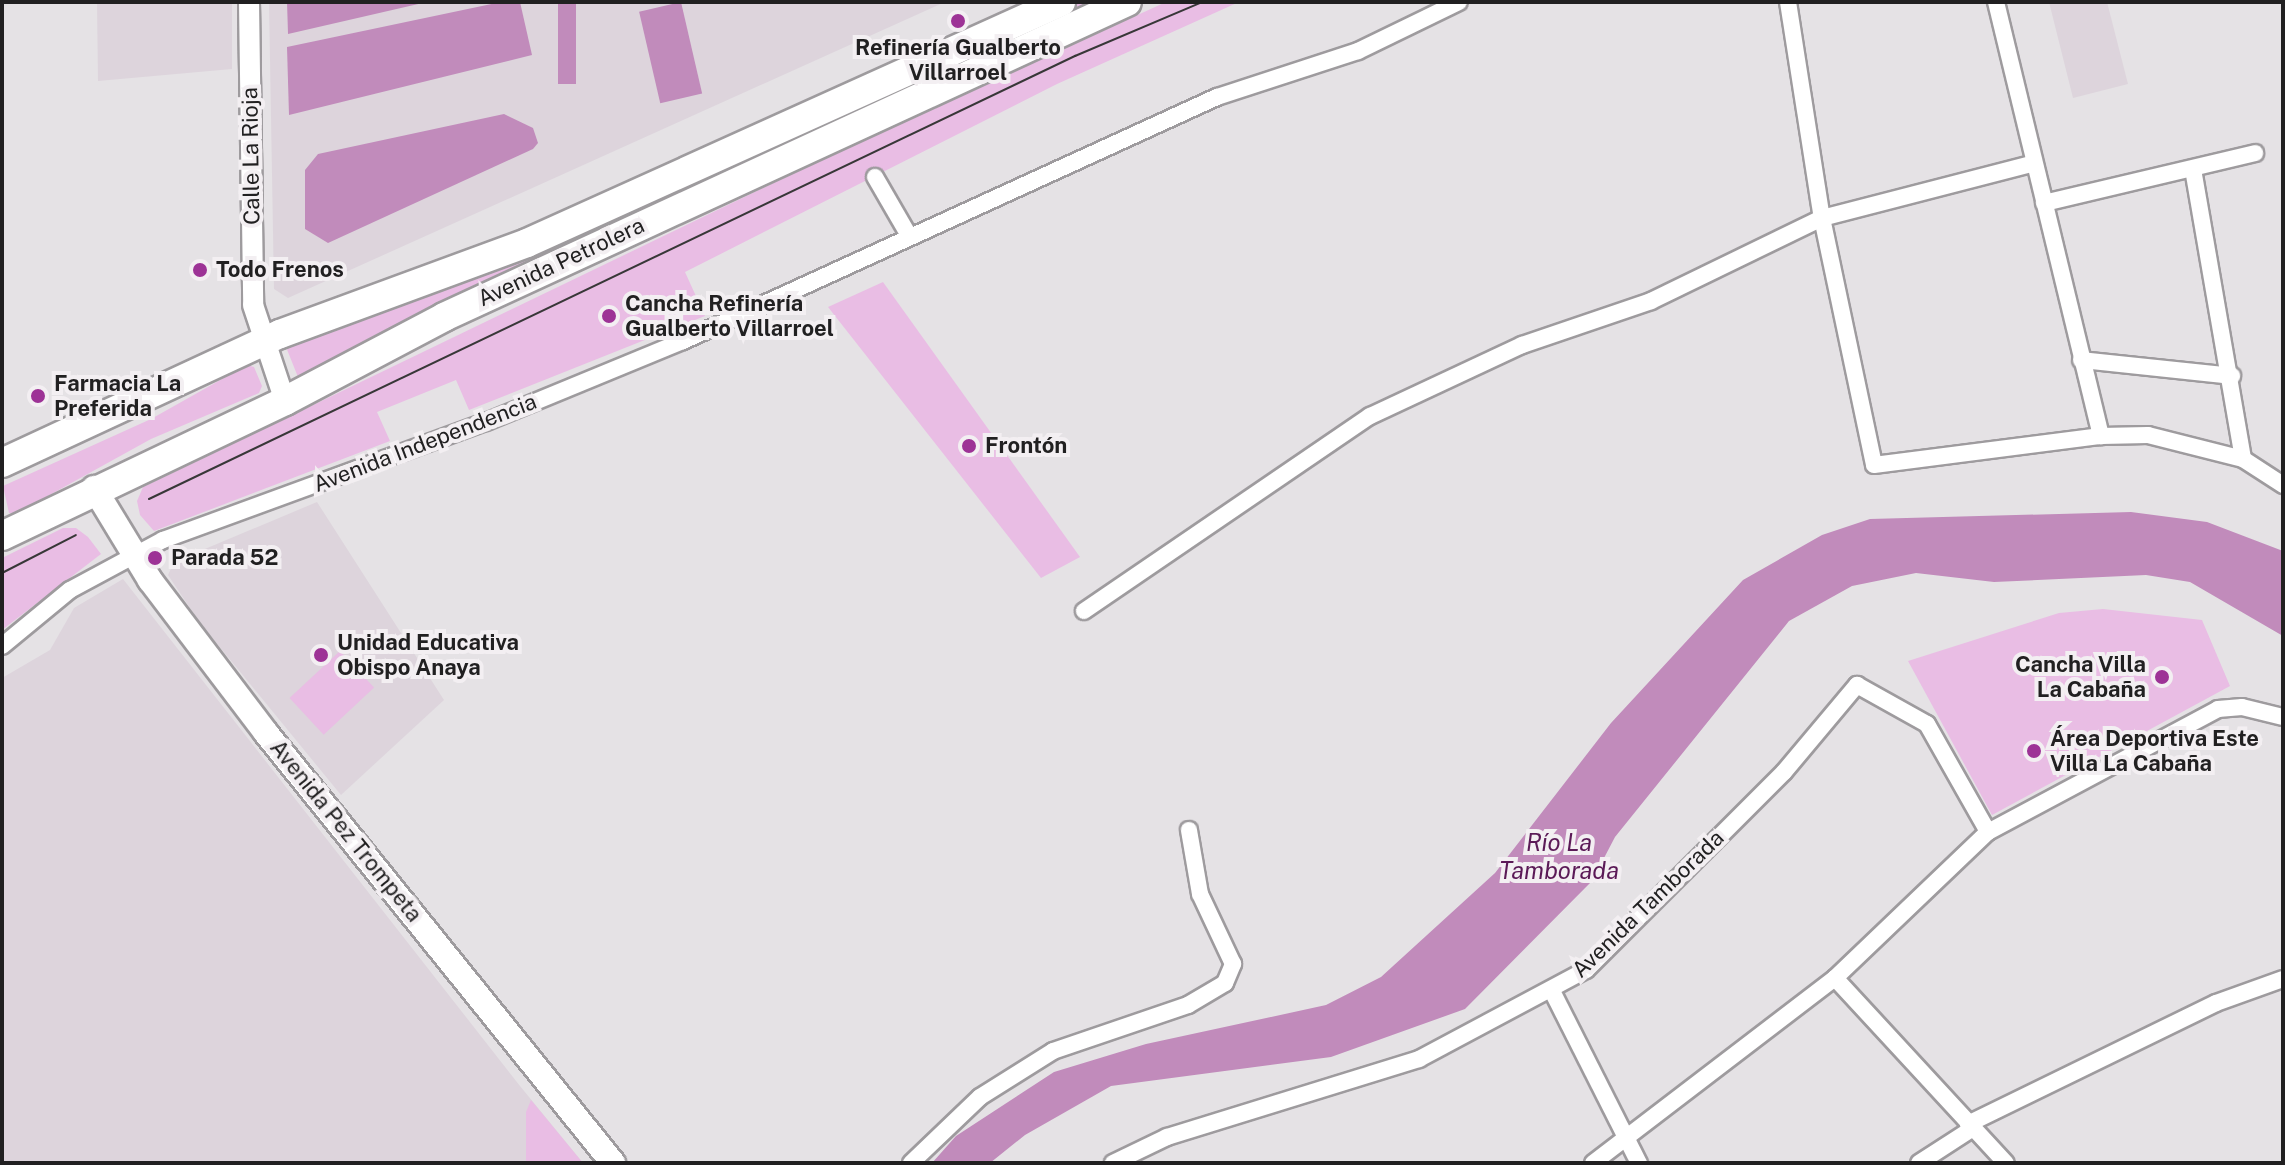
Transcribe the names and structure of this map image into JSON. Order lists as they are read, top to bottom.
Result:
{
  "streets": {
    "highway": ["Avenida Petrolera"],
    "main road": ["Avenida Pez Trompeta"],
    "street": ["Calle La Rioja", "Avenida Independencia", "Avenida Tamborada"]
  },
  "crossings": [
    ["Calle La Rioja", "Avenida Petrolera"],
    ["Avenida Petrolera", "Avenida Pez Trompeta"],
    ["Avenida Independencia", "Avenida Pez Trompeta"]
  ],
  "water": ["Río La Tamborada"],
  "places": [
    "Refinería Gualberto Villarroel",
    "Todo Frenos",
    "Cancha Refinería Gualberto Villarroel",
    "Farmacia La Preferida",
    "Frontón",
    "Parada 52",
    "Unidad Educativa Obispo Anaya",
    "Cancha Villa La Cabaña",
    "Área Deportiva Este Villa La Cabaña"
  ]
}
